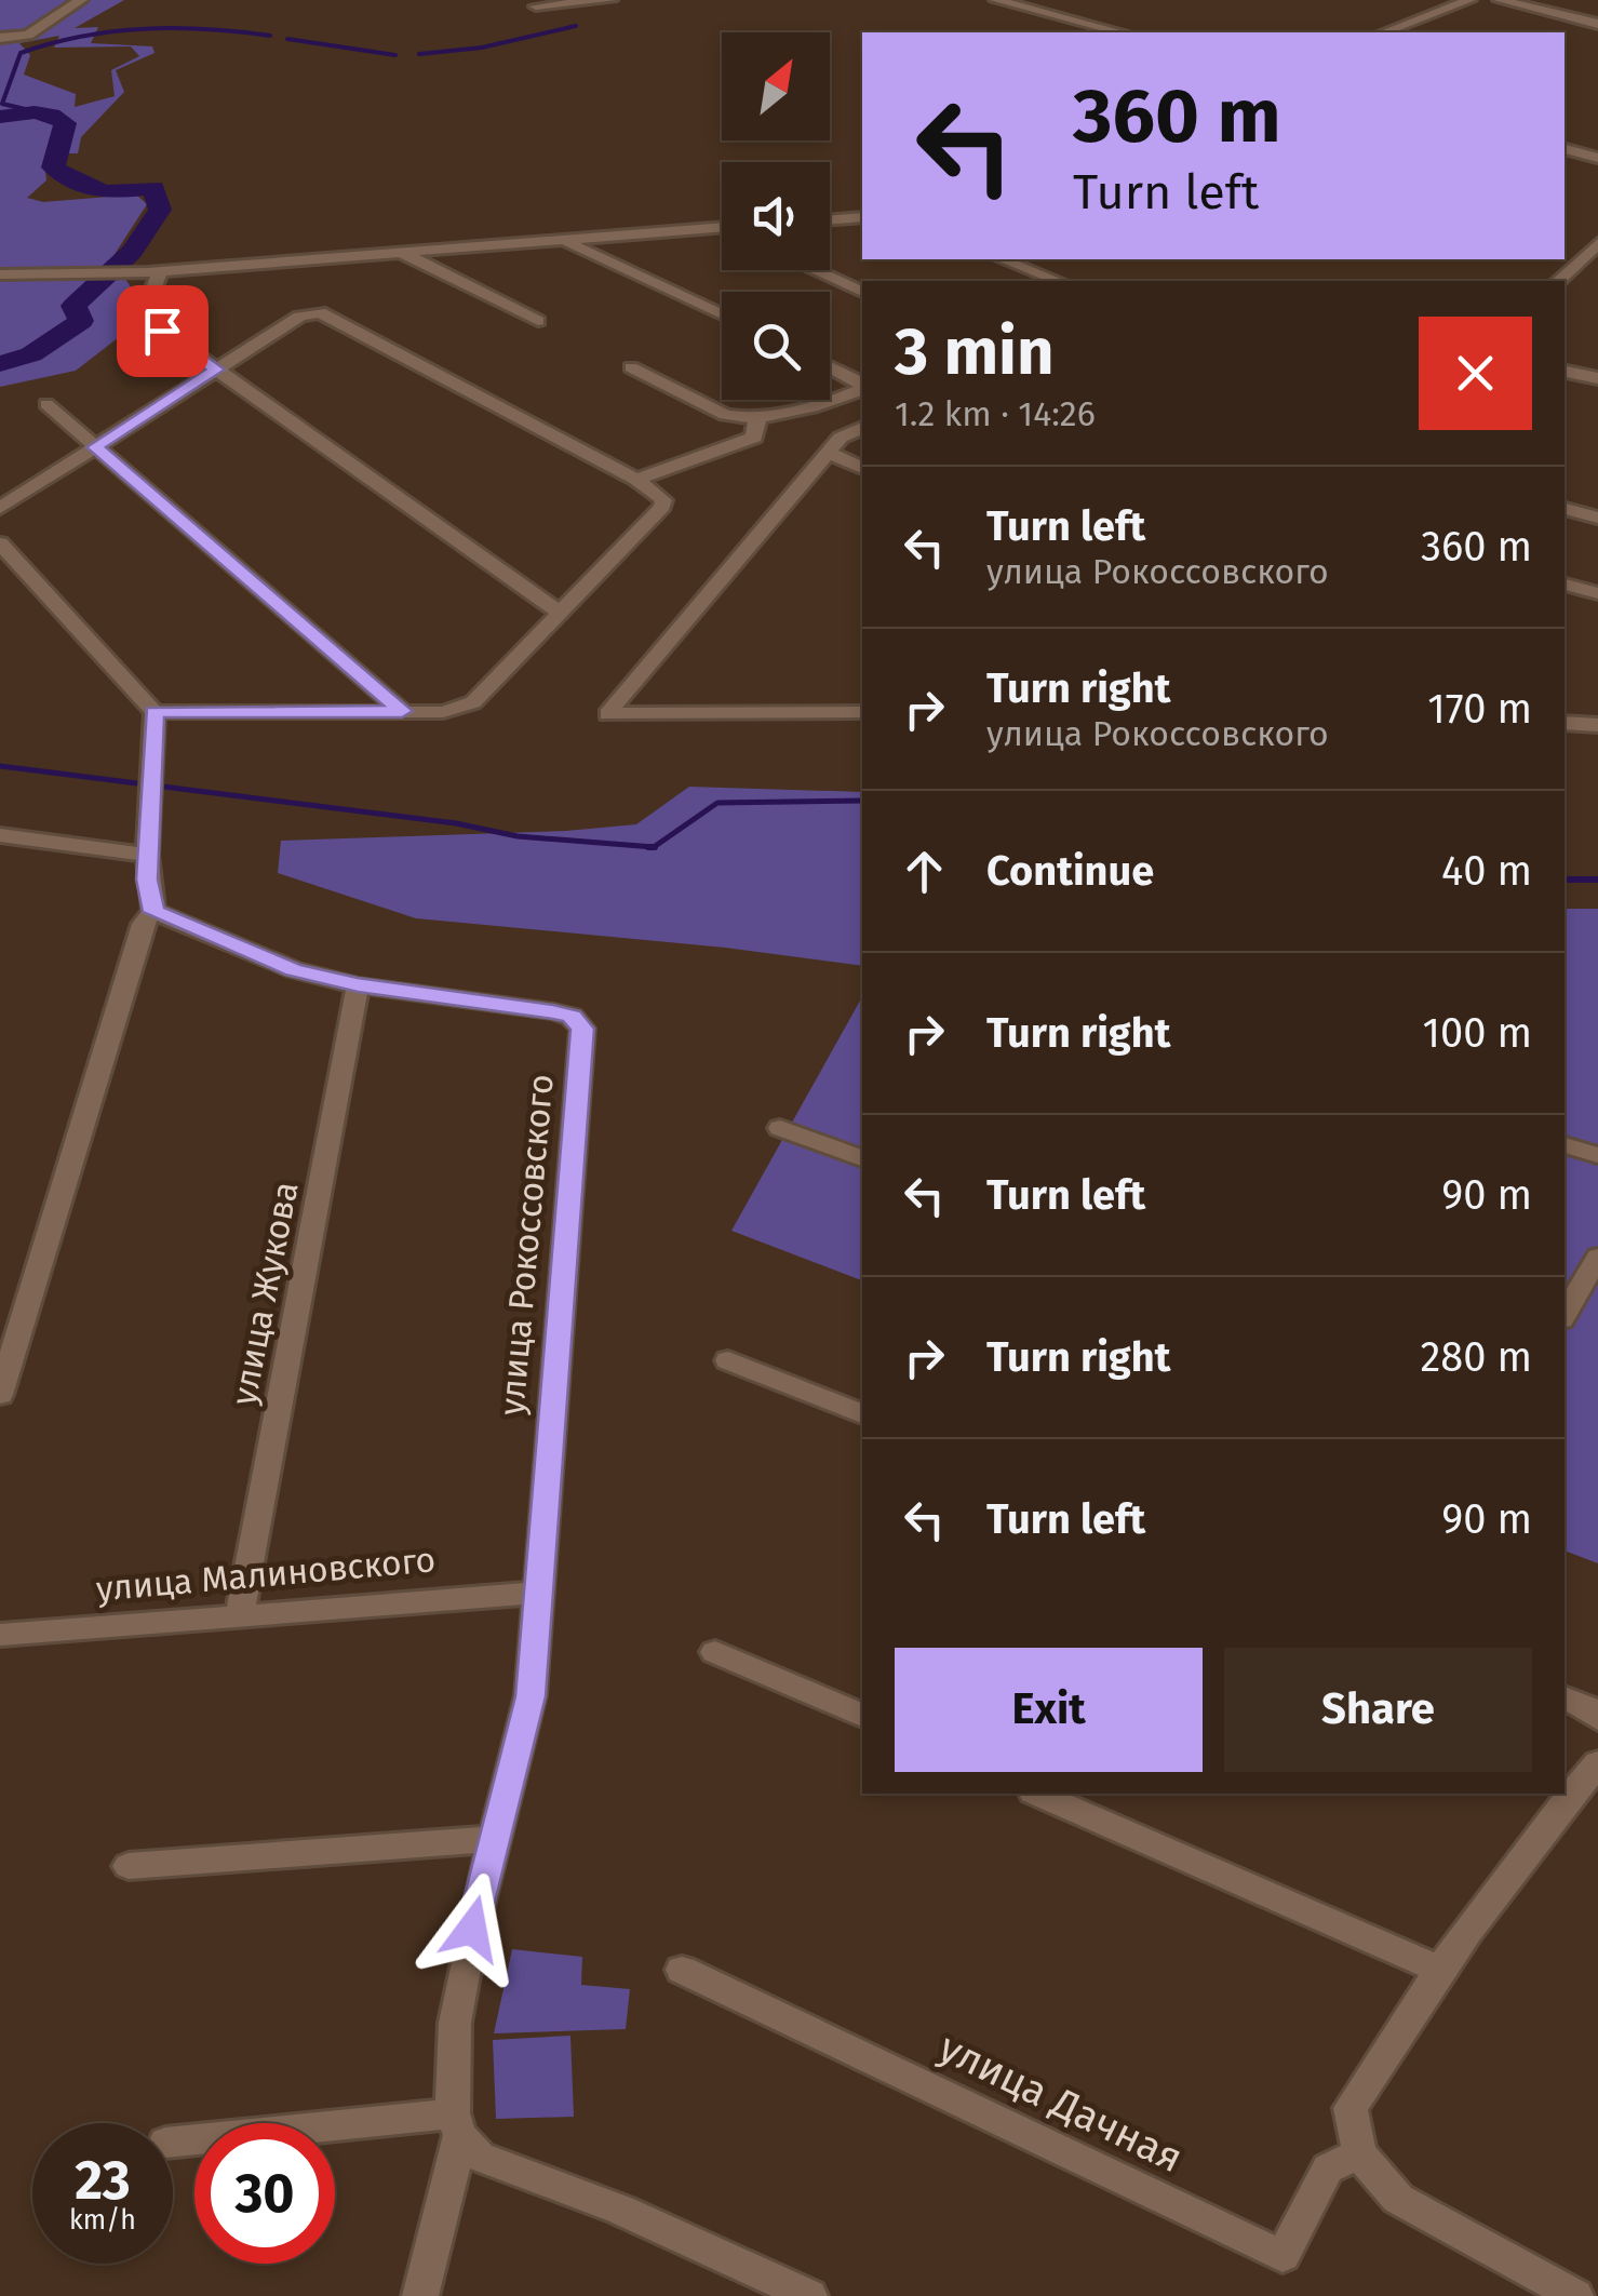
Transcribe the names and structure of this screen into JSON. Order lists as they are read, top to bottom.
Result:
{
  "streets": {
    "street": [
      "улица Рокоссовского",
      "улица Жукова",
      "улица Малиновского",
      "улица Дачная"
    ]
  },
  "crossings": [
    ["улица Рокоссовского", "улица Жукова"],
    ["улица Рокоссовского", "улица Малиновского"],
    ["улица Жукова", "улица Малиновского"]
  ],
  "north": "top right",
  "page": {
    "turn": ["360 m", "Turn left"],
    "heading": ["3 min", "1.2 km · 14:26"],
    "list": [
      {
        "name": "Turn left",
        "note": "улица Рокоссовского",
        "value": "360 m"
      },
      {
        "name": "Turn right",
        "note": "улица Рокоссовского",
        "value": "170 m"
      },
      {
        "name": "Continue",
        "value": "40 m"
      },
      {
        "name": "Turn right",
        "value": "100 m"
      },
      {
        "name": "Turn left",
        "value": "90 m"
      },
      {
        "name": "Turn right",
        "value": "280 m"
      },
      {
        "name": "Turn left",
        "value": "90 m"
      }
    ],
    "buttons": ["Exit", "Share"],
    "speed": "23 km/h",
    "limit": "30"
  }
}
